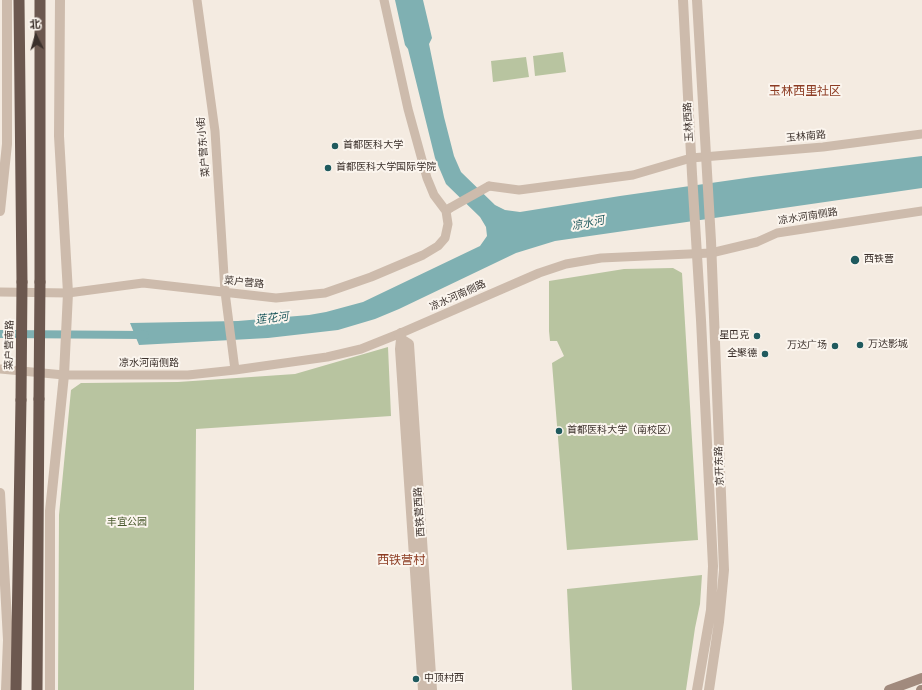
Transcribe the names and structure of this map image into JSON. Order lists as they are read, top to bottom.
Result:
{
  "streets": {
    "highway": ["菜户营南路"],
    "street": [
      "玉林西路",
      "玉林南路",
      "菜户营东小街",
      "凉水河南侧路",
      "菜户营路",
      "京开东路",
      "西铁营西路"
    ]
  },
  "crossings": [
    ["玉林西路", "玉林南路"],
    ["玉林西路", "凉水河南侧路"],
    ["玉林西路", "京开东路"],
    ["玉林南路", "菜户营路"],
    ["菜户营东小街", "凉水河南侧路"],
    ["菜户营东小街", "菜户营路"],
    ["凉水河南侧路", "京开东路"],
    ["凉水河南侧路", "西铁营西路"]
  ],
  "districts": ["玉林西里社区", "西铁营村"],
  "water": ["凉水河", "莲花河"],
  "parks": ["丰宜公园"],
  "places": [
    "首都医科大学",
    "首都医科大学国际学院",
    "西铁营",
    "星巴克",
    "万达影城",
    "万达广场",
    "全聚德",
    "首都医科大学（南校区）",
    "中顶村西"
  ],
  "north": "top"
}
